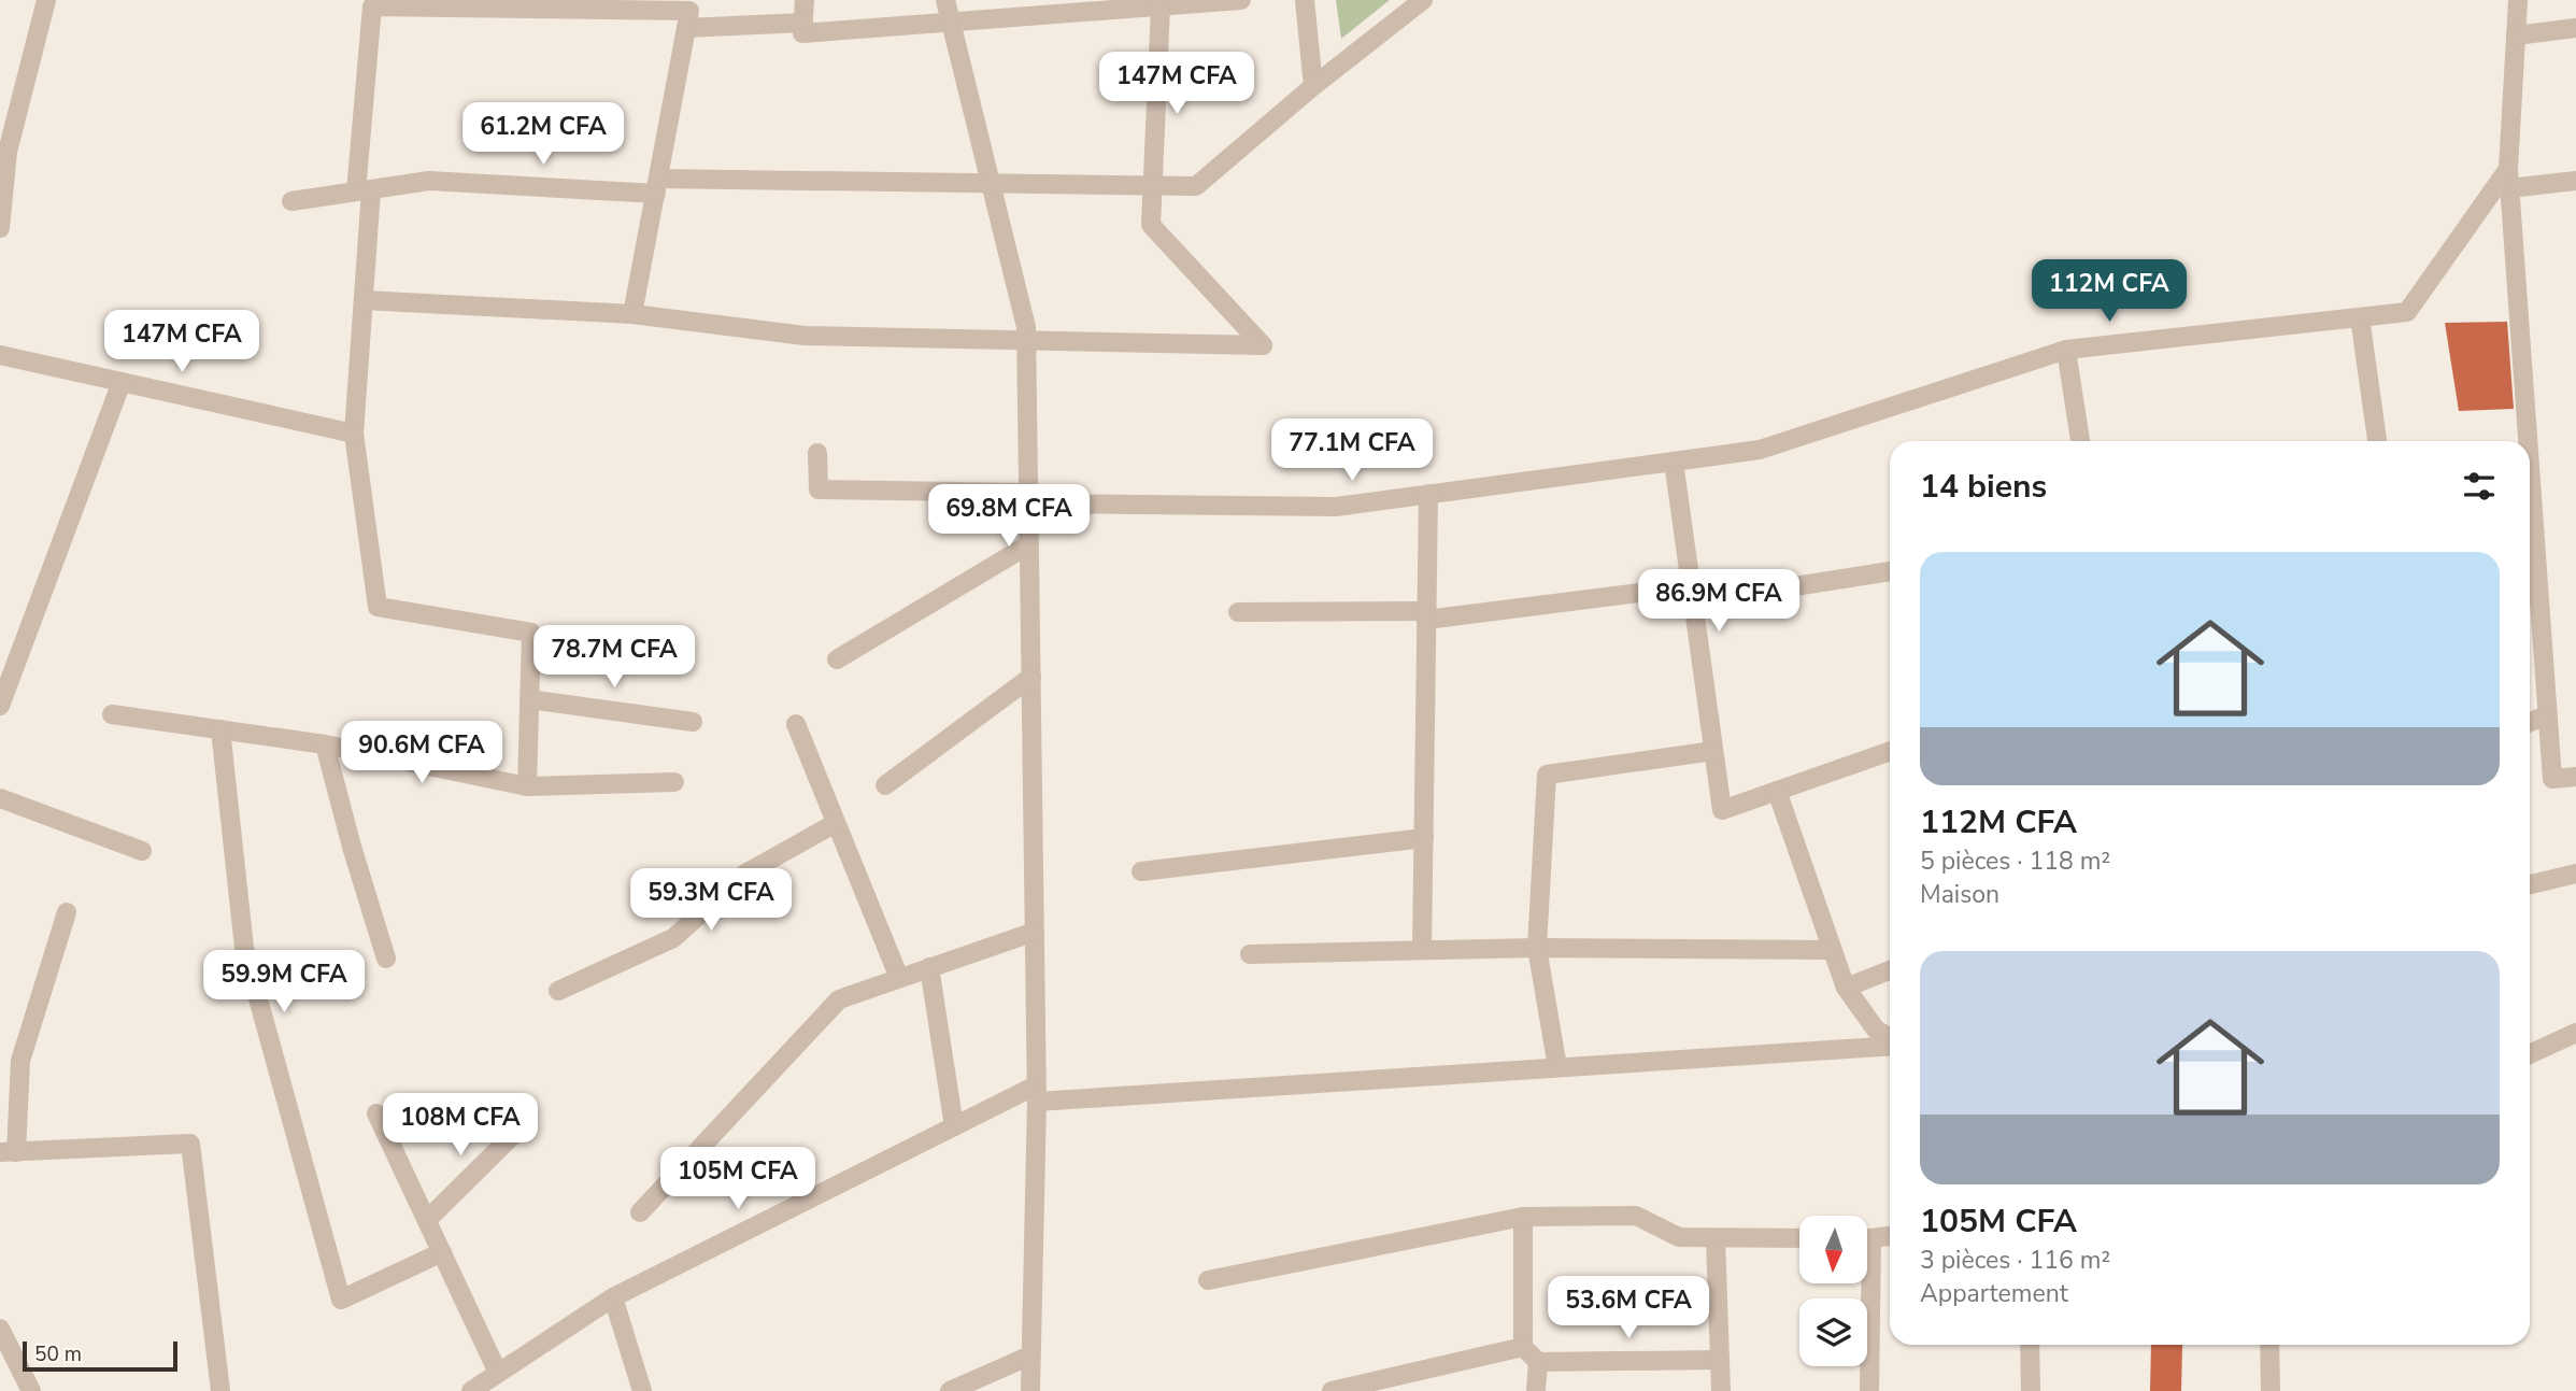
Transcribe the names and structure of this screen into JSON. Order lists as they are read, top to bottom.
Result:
{
  "scale_bar": "50 m",
  "north": "bottom",
  "page": {
    "price": [
      "147M CFA",
      "61.2M CFA",
      "112M CFA",
      "147M CFA",
      "77.1M CFA",
      "69.8M CFA",
      "86.9M CFA",
      "78.7M CFA",
      "90.6M CFA",
      "59.3M CFA",
      "59.9M CFA",
      "108M CFA",
      "105M CFA",
      "53.6M CFA"
    ],
    "heading": "14 biens",
    "list": [
      {
        "name": "112M CFA",
        "note": "5 pièces · 118 m² · Maison"
      },
      {
        "name": "105M CFA",
        "note": "3 pièces · 116 m² · Appartement"
      }
    ],
    "scale": "50 m"
  }
}
